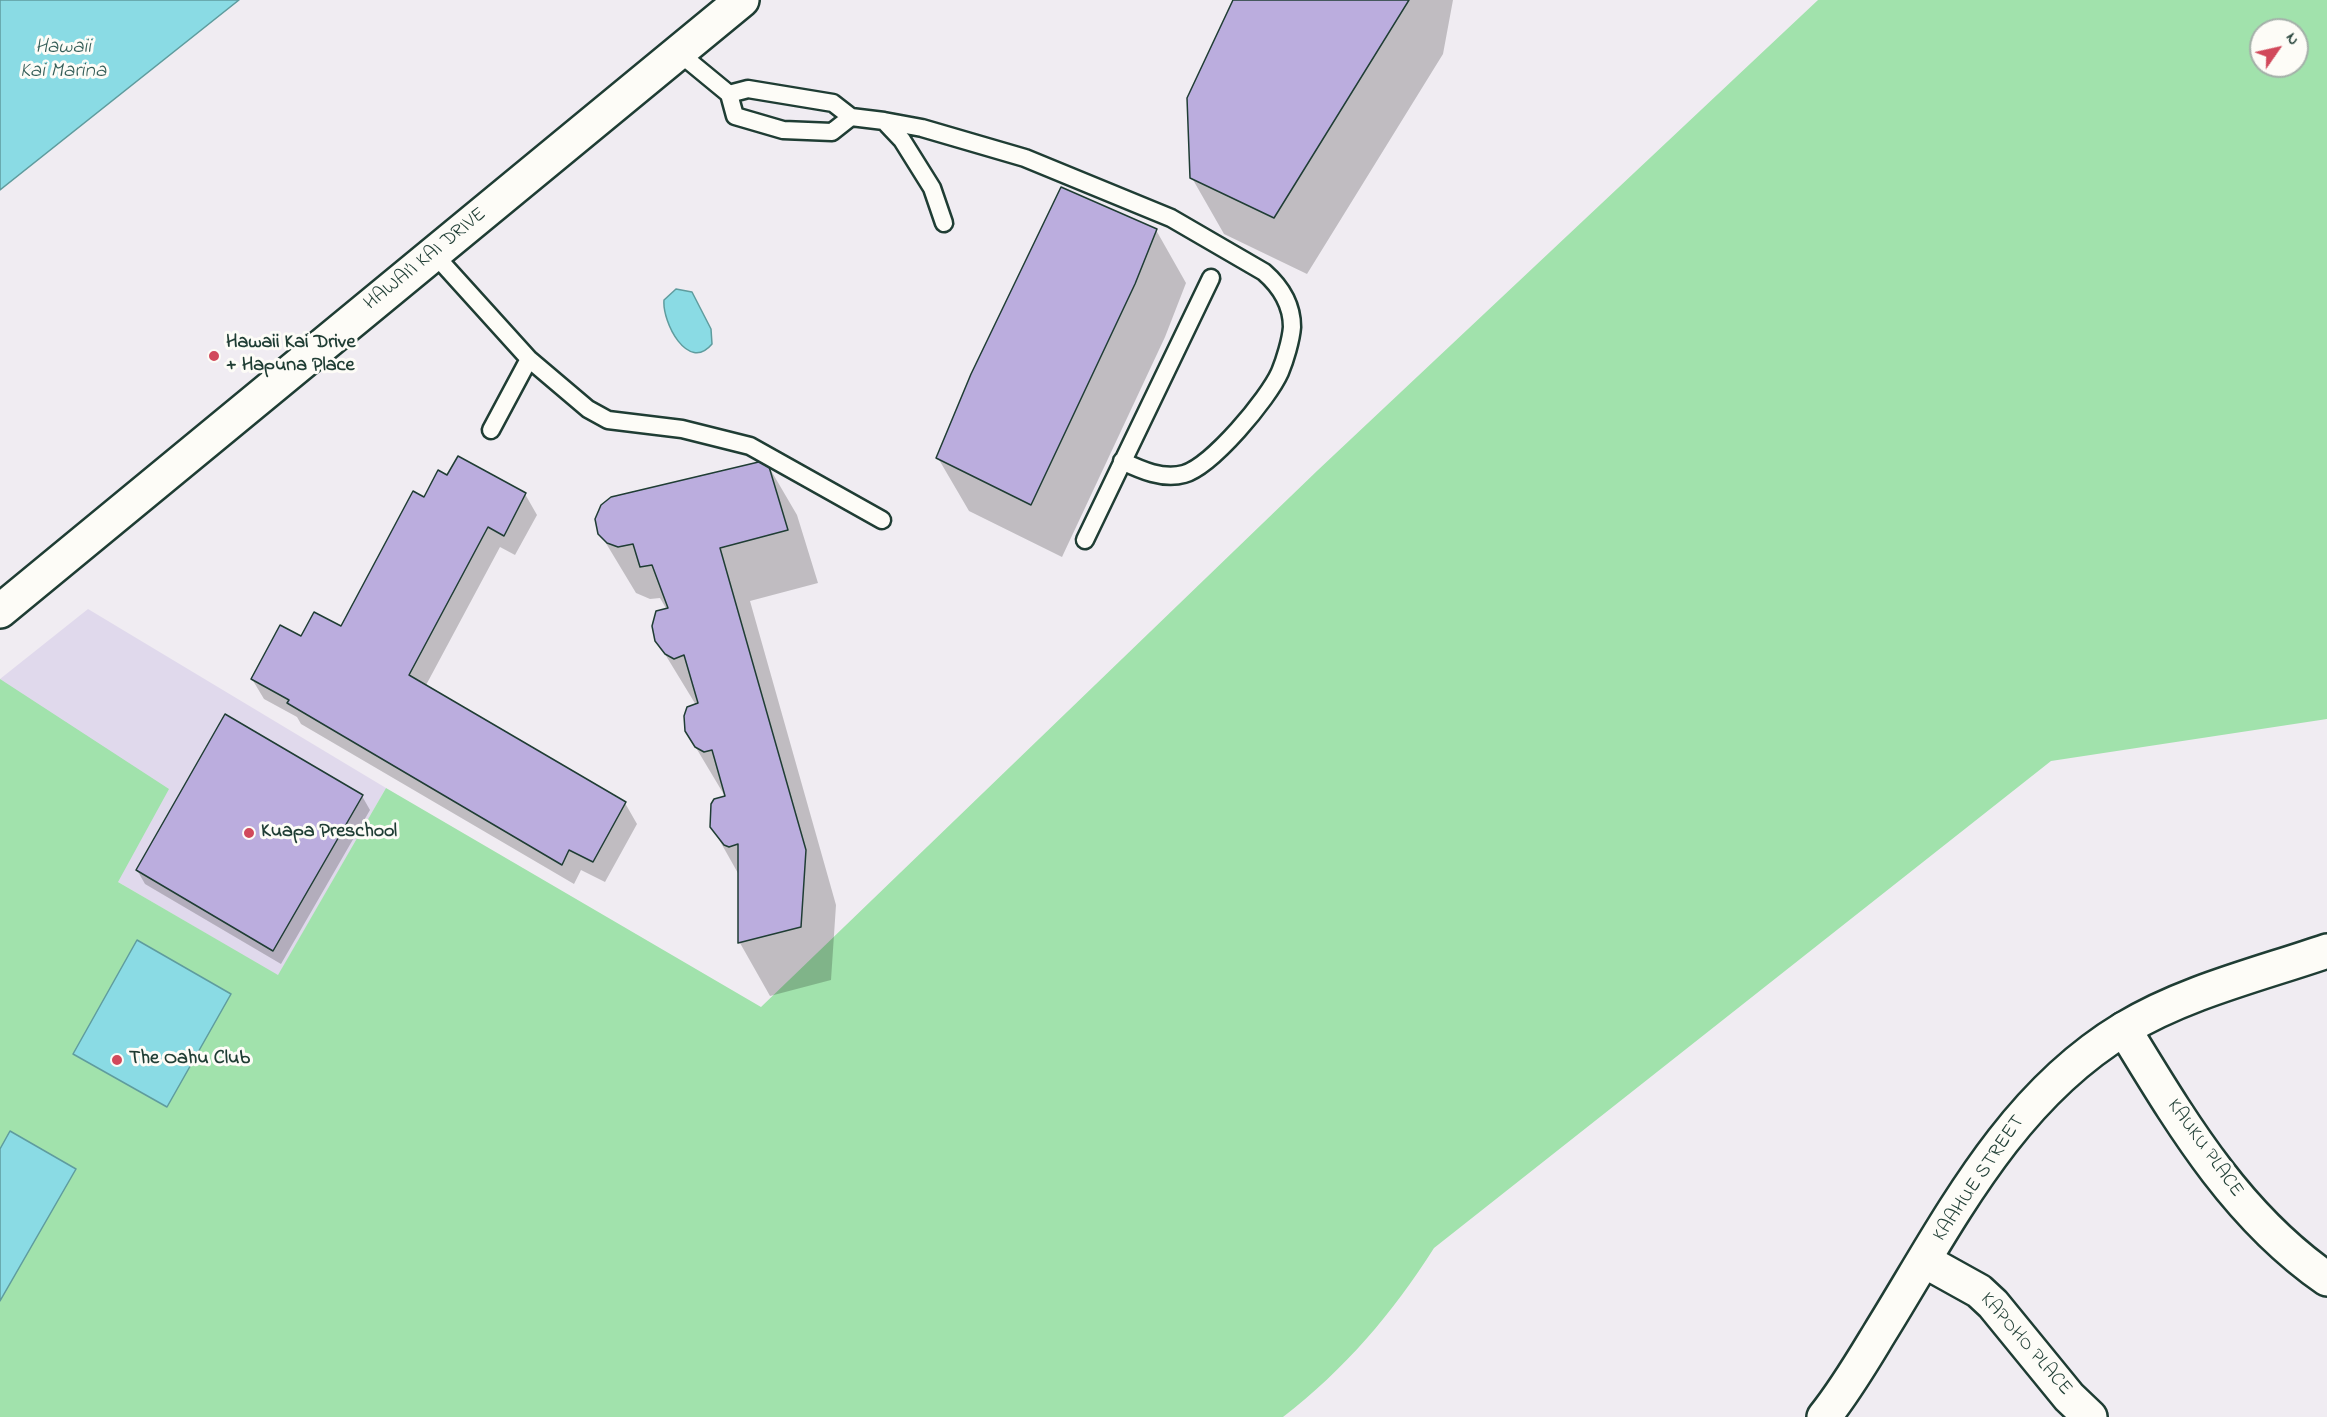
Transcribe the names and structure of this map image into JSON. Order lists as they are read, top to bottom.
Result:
{
  "streets": {
    "street": [
      "HAWAI’I KAI DRIVE",
      "KAUKU PLACE",
      "KAAHUE STREET",
      "KAPOHO PLACE"
    ]
  },
  "crossings": [
    ["KAUKU PLACE", "KAAHUE STREET"],
    ["KAAHUE STREET", "KAPOHO PLACE"]
  ],
  "water": ["Hawaii Kai Marina"],
  "places": ["Hawaii Kai Drive + Hapuna Place", "Kuapa Preschool", "The Oahu Club"],
  "north": "top right"
}
